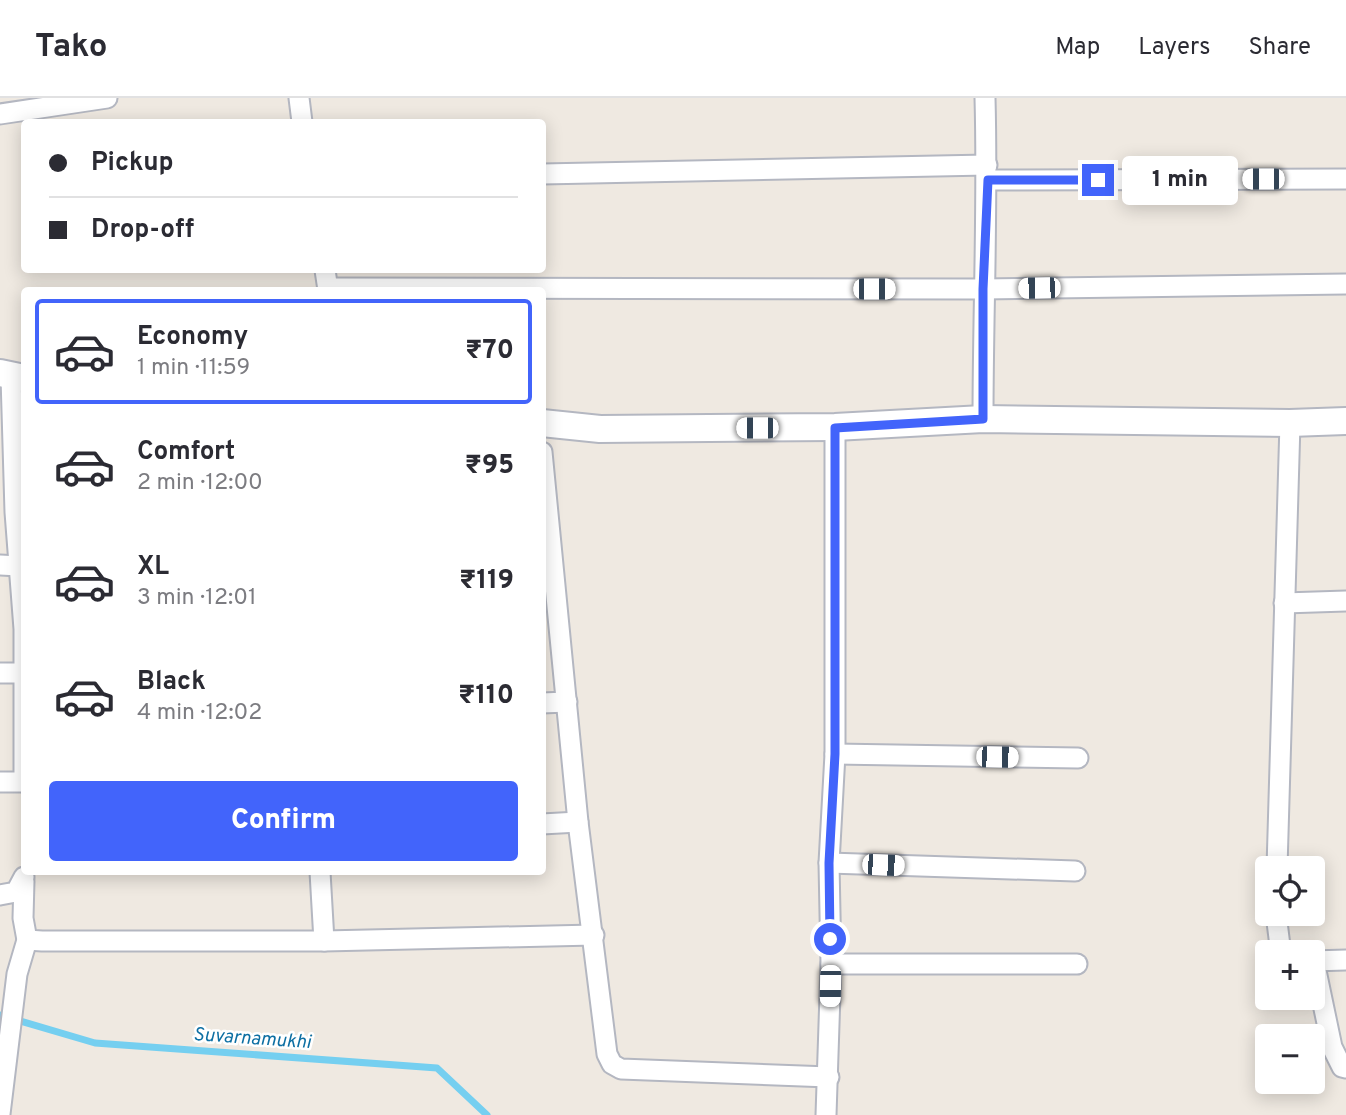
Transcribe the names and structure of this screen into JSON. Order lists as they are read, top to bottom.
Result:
{
  "water": ["Suvarnamukhi"],
  "page": {
    "header": "Tako",
    "nav": ["Map", "Layers", "Share"],
    "banner": ["Pickup", "Drop-off"],
    "bubble": "1 min",
    "list": [
      {
        "name": "Economy",
        "note": "1 min · 11:59",
        "value": "₹70"
      },
      {
        "name": "Comfort",
        "note": "2 min · 12:00",
        "value": "₹95"
      },
      {
        "name": "XL",
        "note": "3 min · 12:01",
        "value": "₹119"
      },
      {
        "name": "Black",
        "note": "4 min · 12:02",
        "value": "₹110"
      }
    ],
    "buttons": "Confirm",
    "map_buttons": ["+", "−"]
  }
}
